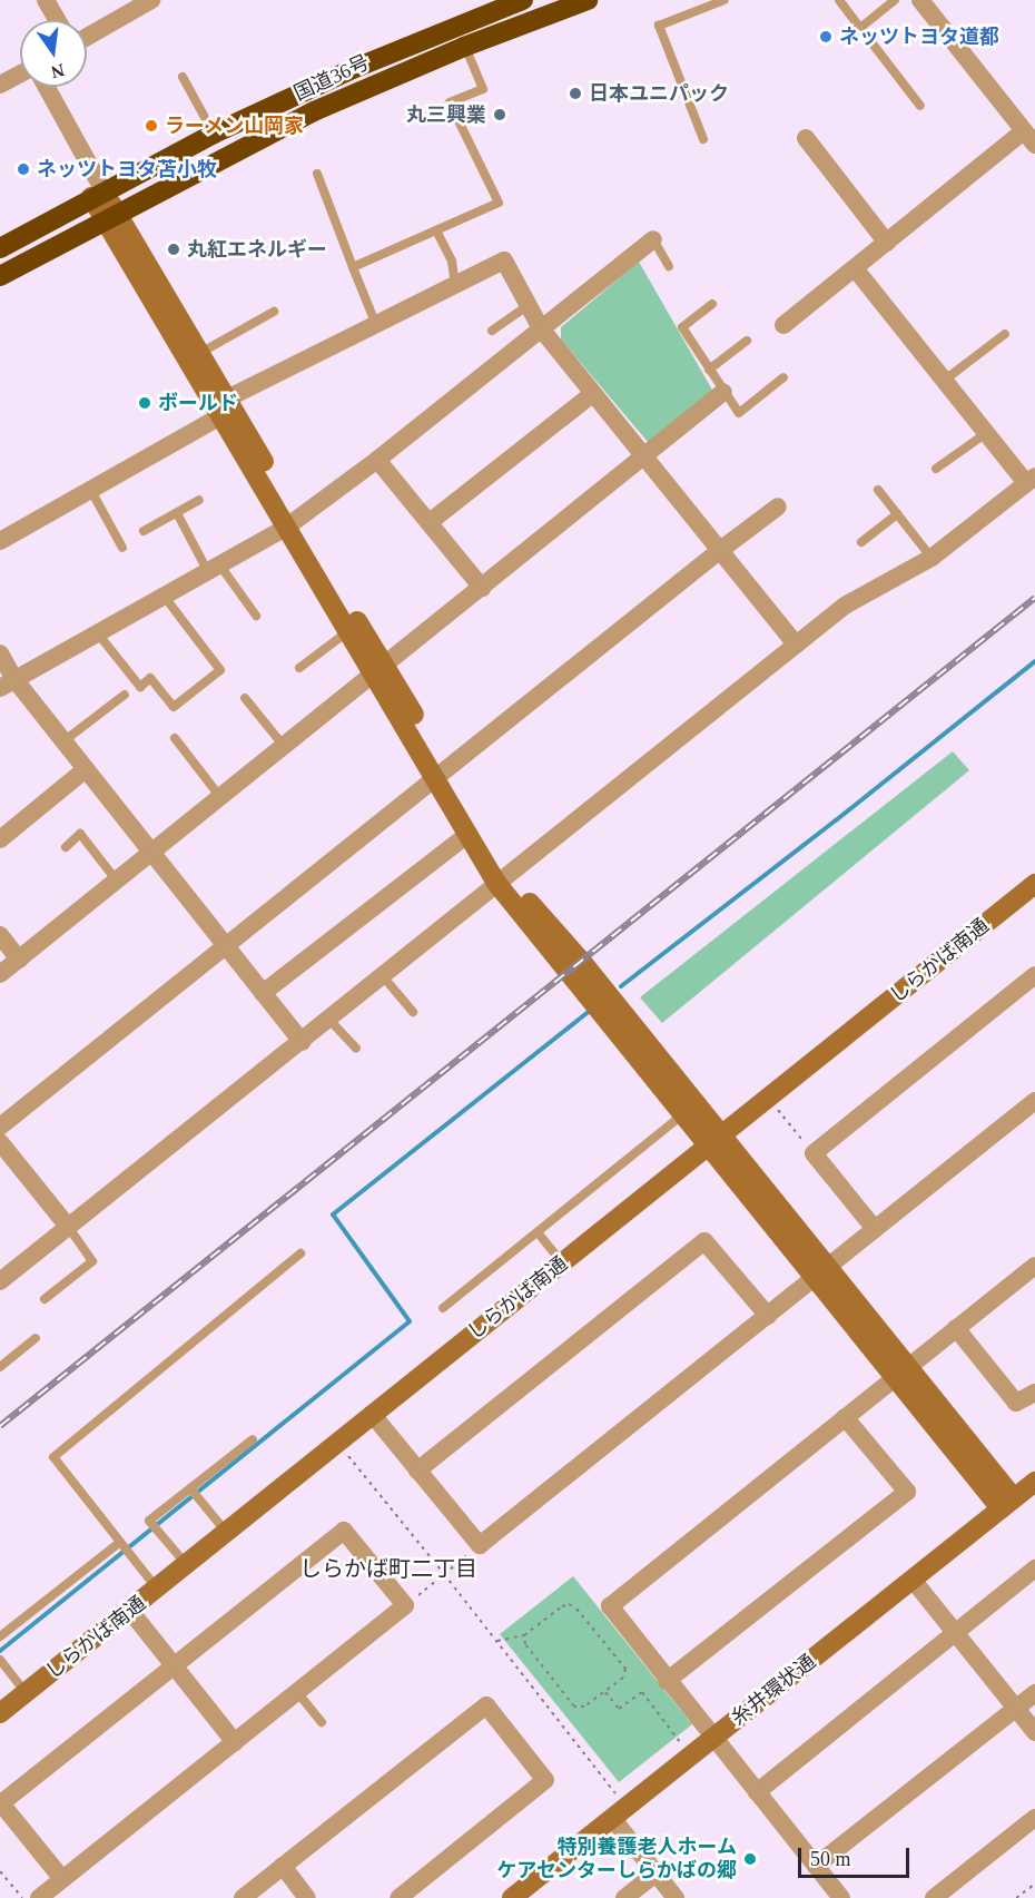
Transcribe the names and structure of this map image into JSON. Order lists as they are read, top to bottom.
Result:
{
  "streets": {
    "highway": ["国道36号"],
    "street": ["しらかば南通", "糸井環状通"]
  },
  "districts": ["しらかば町二丁目"],
  "places": [
    "ネッツトヨタ道都",
    "日本ユニパック",
    "丸三興業",
    "ラーメン山岡家",
    "ネッツトヨタ苫小牧",
    "丸紅エネルギー",
    "ボールド",
    "特別養護老人ホーム ケアセンターしらかばの郷"
  ],
  "scale_bar": "50 m",
  "north": "bottom"
}
